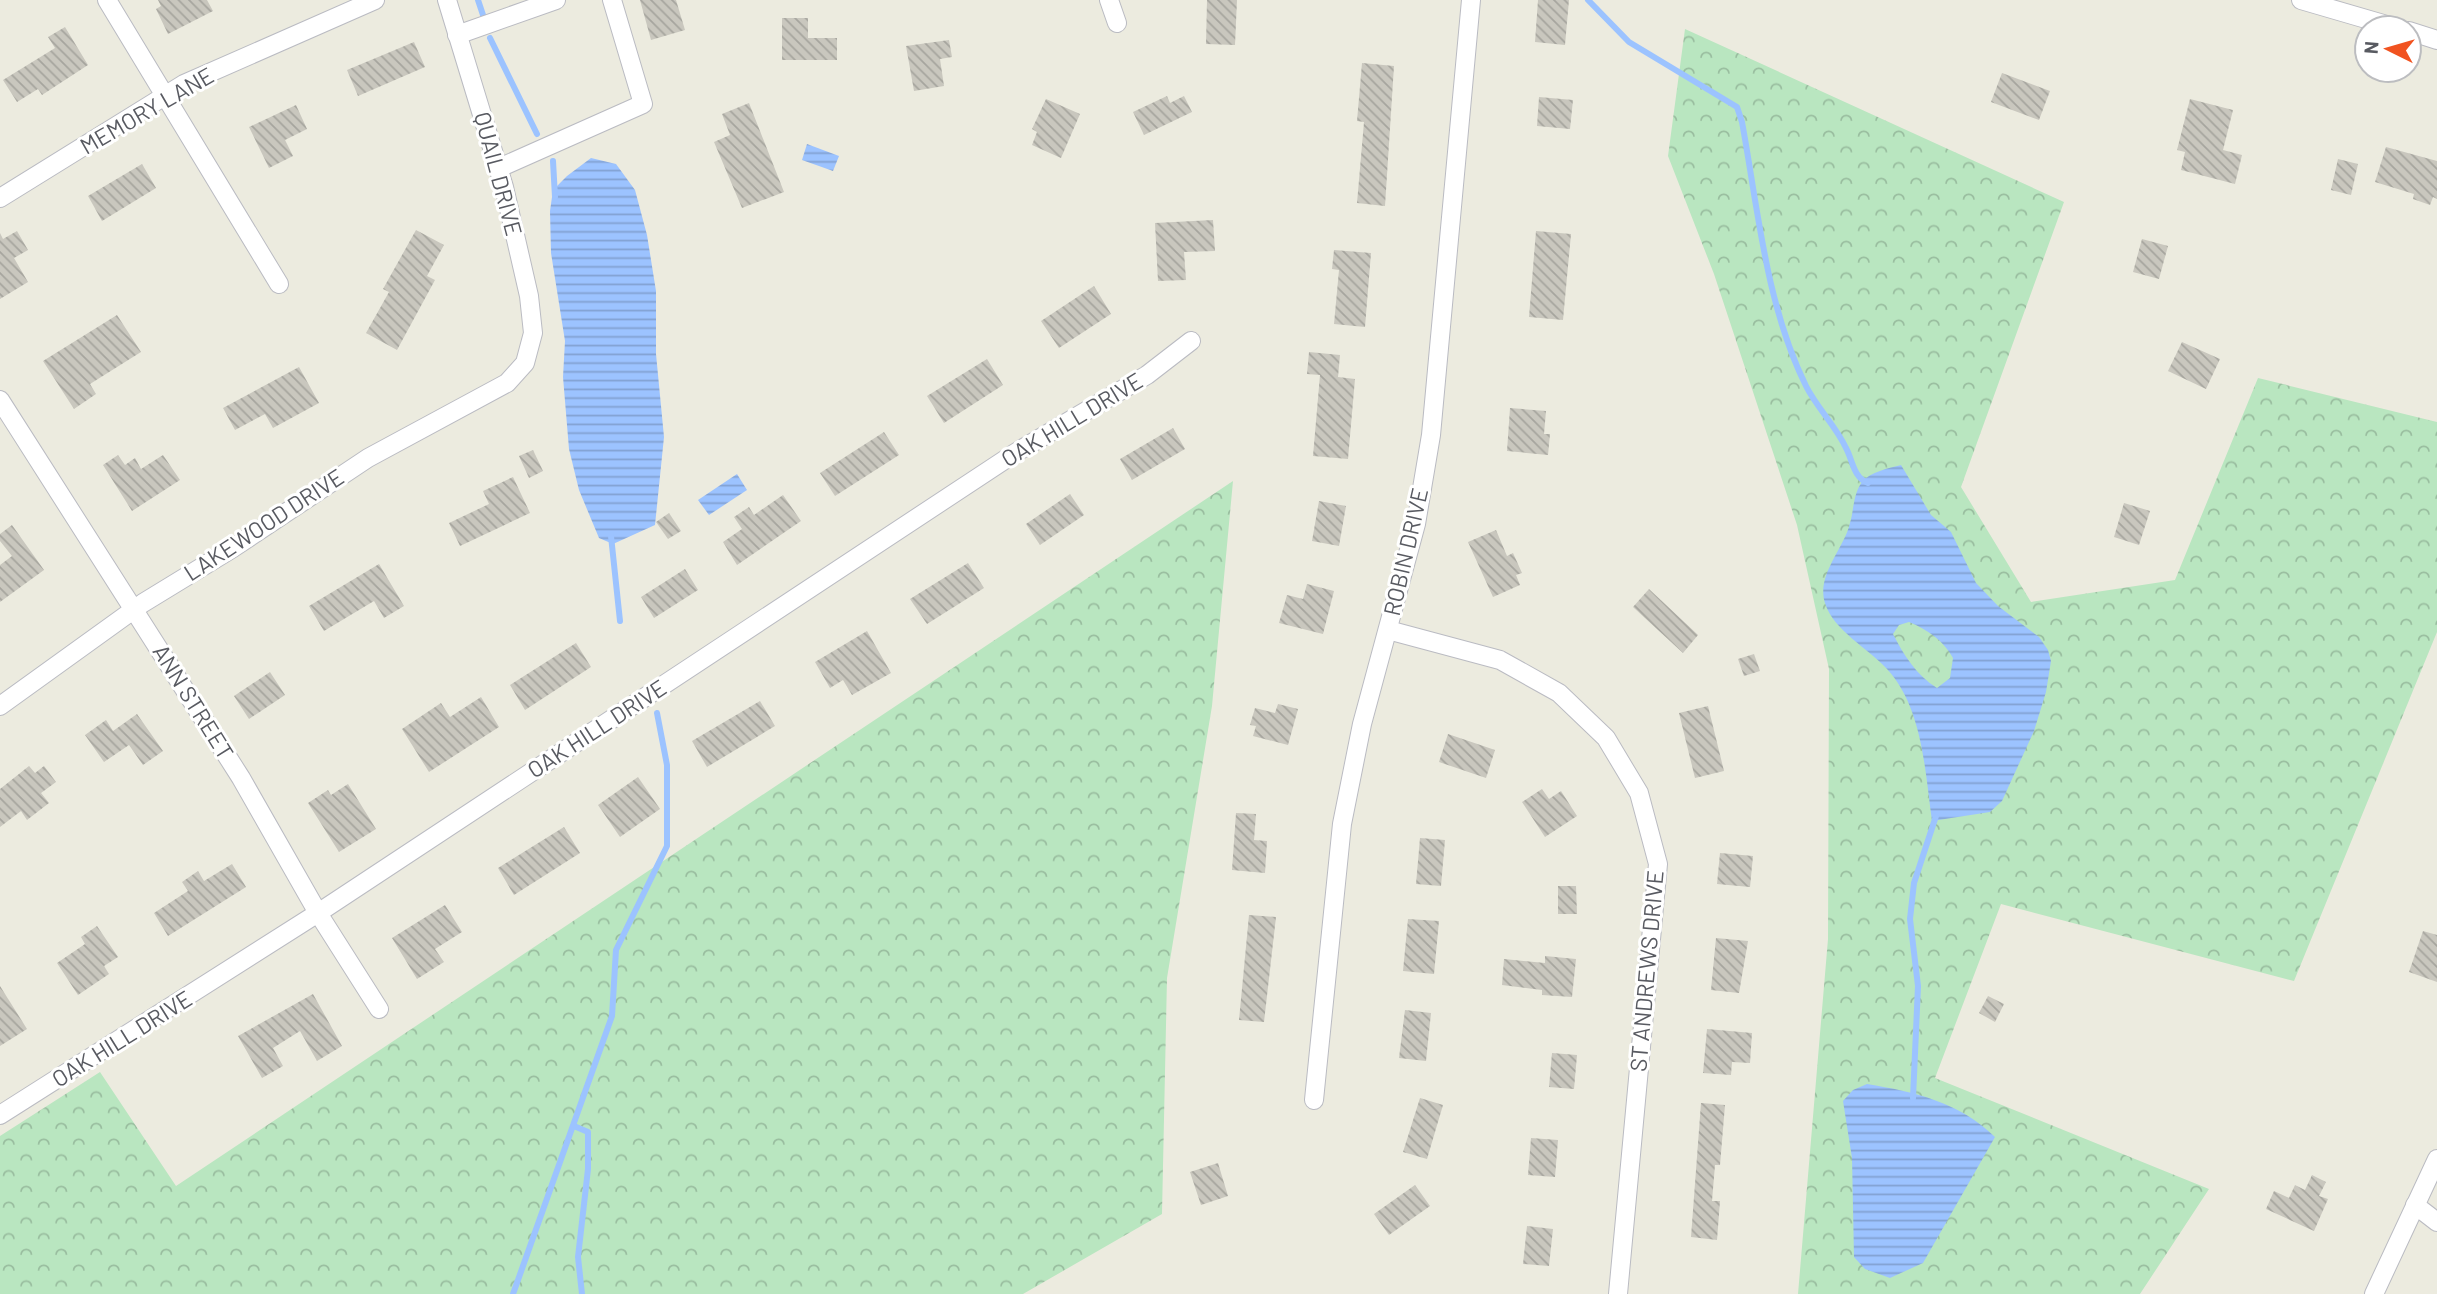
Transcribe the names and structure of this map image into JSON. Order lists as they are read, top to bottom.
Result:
{
  "streets": {
    "street": [
      "MEMORY LANE",
      "QUAIL DRIVE",
      "OAK HILL DRIVE",
      "LAKEWOOD DRIVE",
      "ROBIN DRIVE",
      "ANN STREET",
      "ST ANDREWS DRIVE"
    ]
  },
  "crossings": [
    ["QUAIL DRIVE", "LAKEWOOD DRIVE"],
    ["OAK HILL DRIVE", "ANN STREET"],
    ["LAKEWOOD DRIVE", "ANN STREET"],
    ["ROBIN DRIVE", "ST ANDREWS DRIVE"]
  ],
  "north": "left"
}
